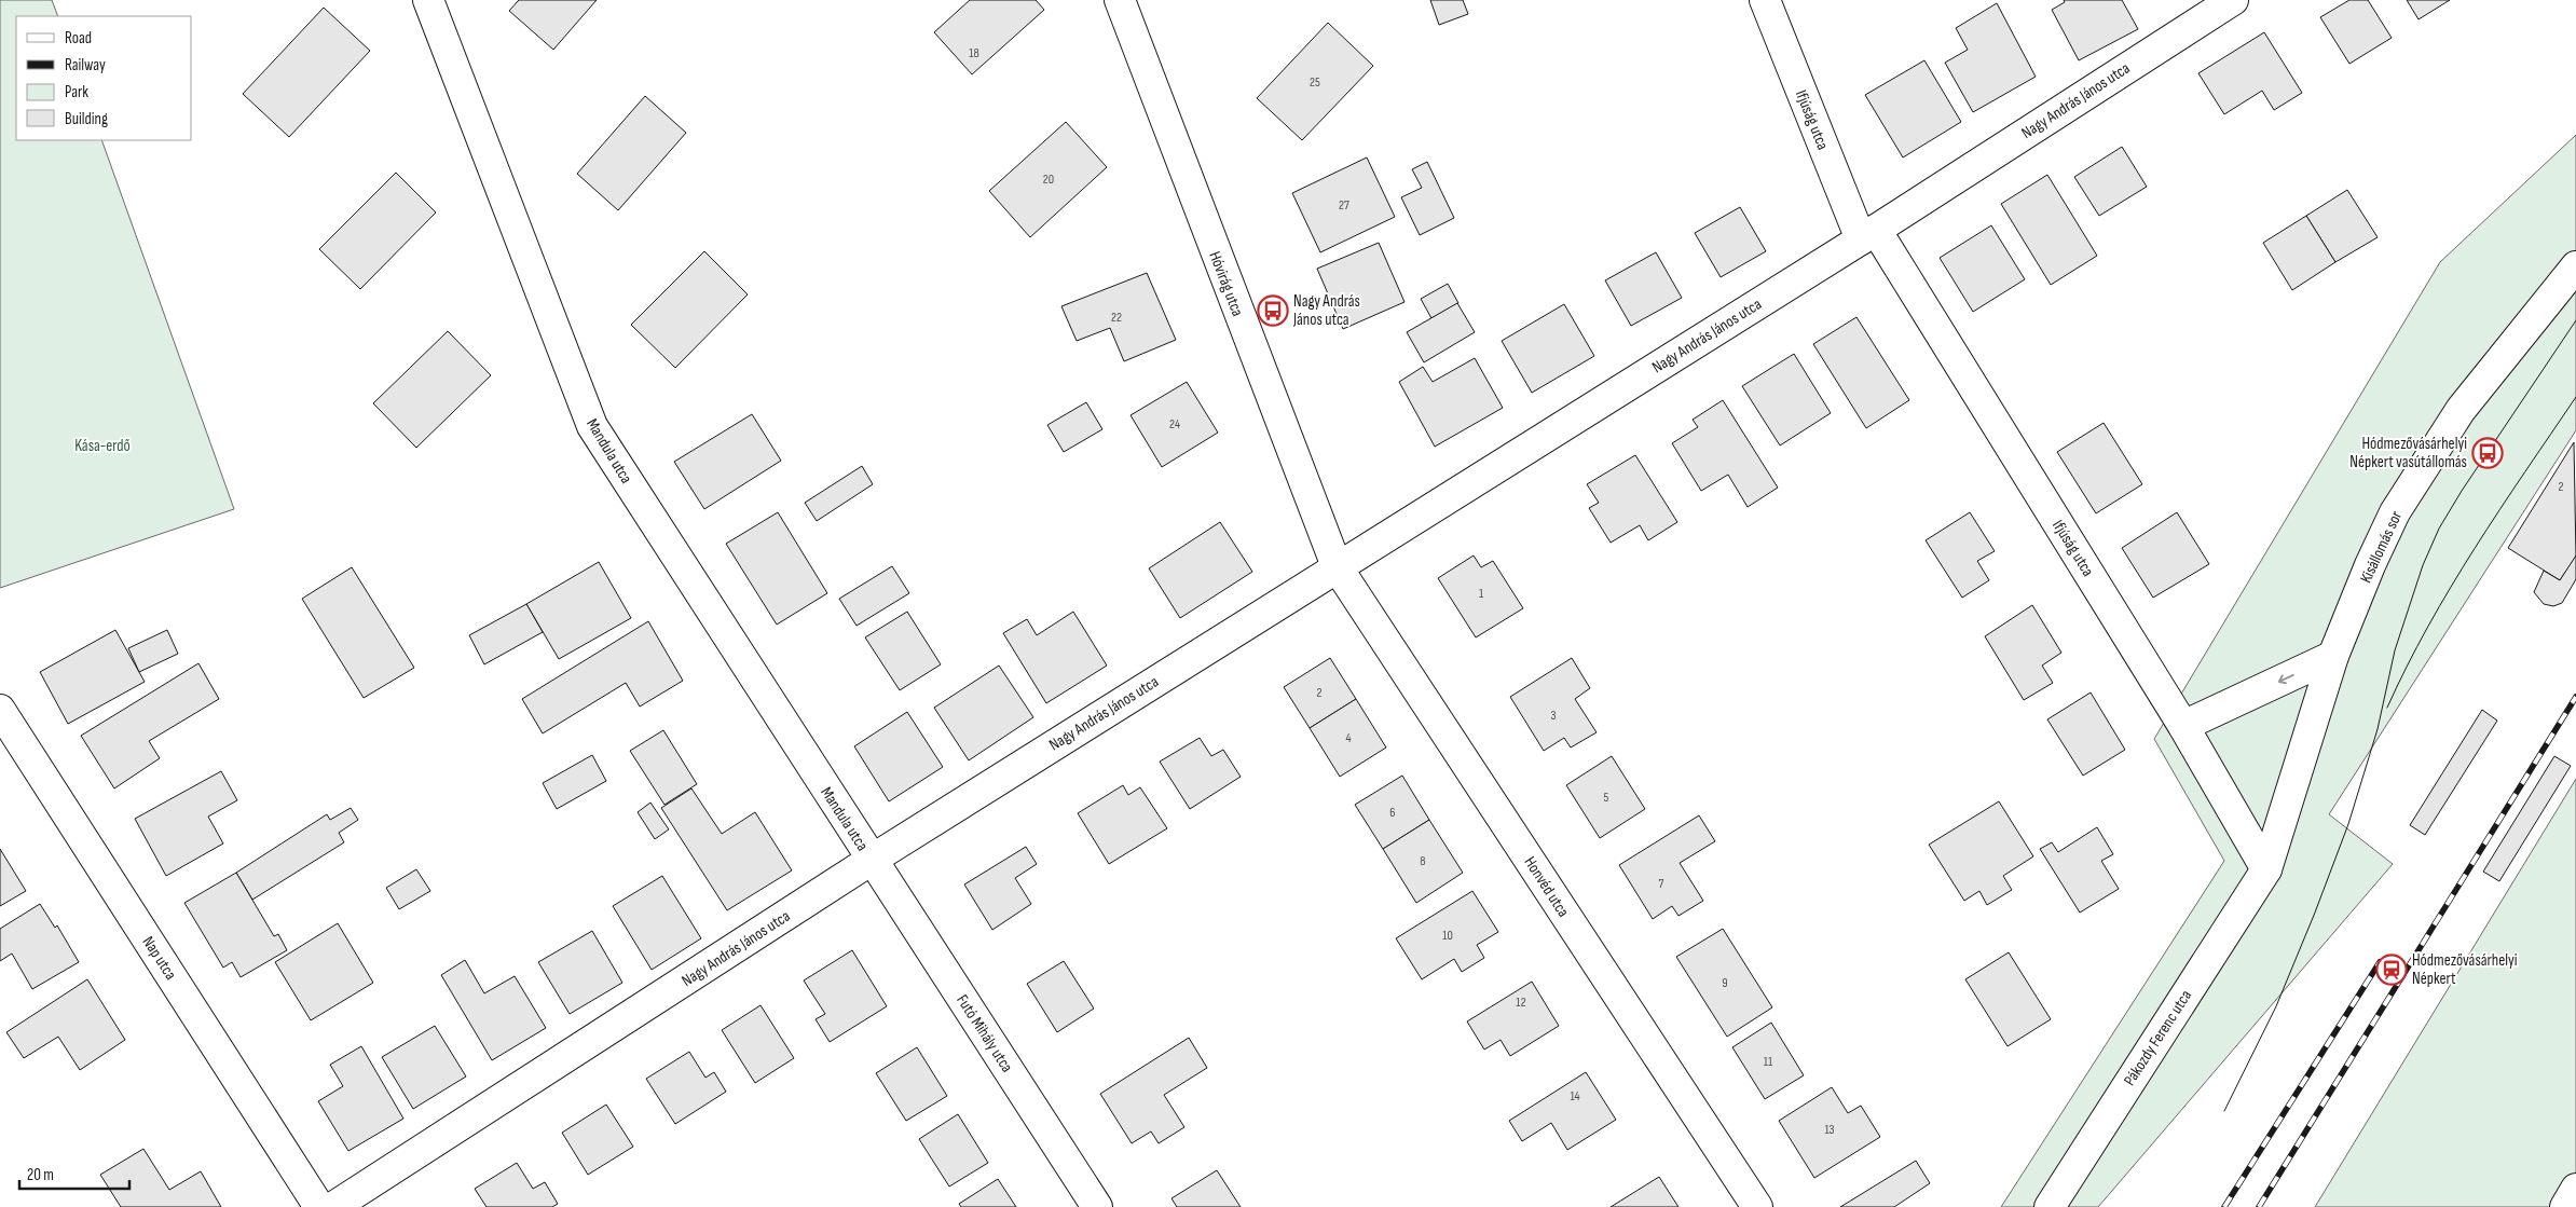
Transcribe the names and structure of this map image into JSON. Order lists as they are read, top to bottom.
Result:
{
  "streets": {
    "street": [
      "Nagy András János utca",
      "Ifjúság utca",
      "Hóvirág utca",
      "Mandula utca",
      "Kisállomás sor",
      "Honvéd utca",
      "Nap utca",
      "Futó Mihály utca",
      "Pákozdy Ferenc utca"
    ]
  },
  "crossings": [
    ["Nagy András János utca", "Ifjúság utca"],
    ["Nagy András János utca", "Hóvirág utca"],
    ["Nagy András János utca", "Mandula utca"],
    ["Nagy András János utca", "Honvéd utca"],
    ["Nagy András János utca", "Futó Mihály utca"],
    ["Ifjúság utca", "Kisállomás sor"],
    ["Ifjúság utca", "Pákozdy Ferenc utca"],
    ["Hóvirág utca", "Honvéd utca"],
    ["Mandula utca", "Futó Mihály utca"],
    ["Kisállomás sor", "Pákozdy Ferenc utca"]
  ],
  "parks": ["Kása-erdő"],
  "places": {
    "bus stop": ["Nagy András János utca", "Hódmezővásárhelyi Népkert vasútállomás"],
    "station": ["Hódmezővásárhelyi Népkert"]
  },
  "house_numbers": [
    "18",
    "25",
    "20",
    "27",
    "22",
    "24",
    "2",
    "1",
    "2",
    "3",
    "4",
    "5",
    "6",
    "8",
    "7",
    "10",
    "9",
    "12",
    "11",
    "14",
    "13"
  ],
  "legend": [
    "Road",
    "Railway",
    "Park",
    "Building"
  ],
  "scale_bar": "20 m"
}
